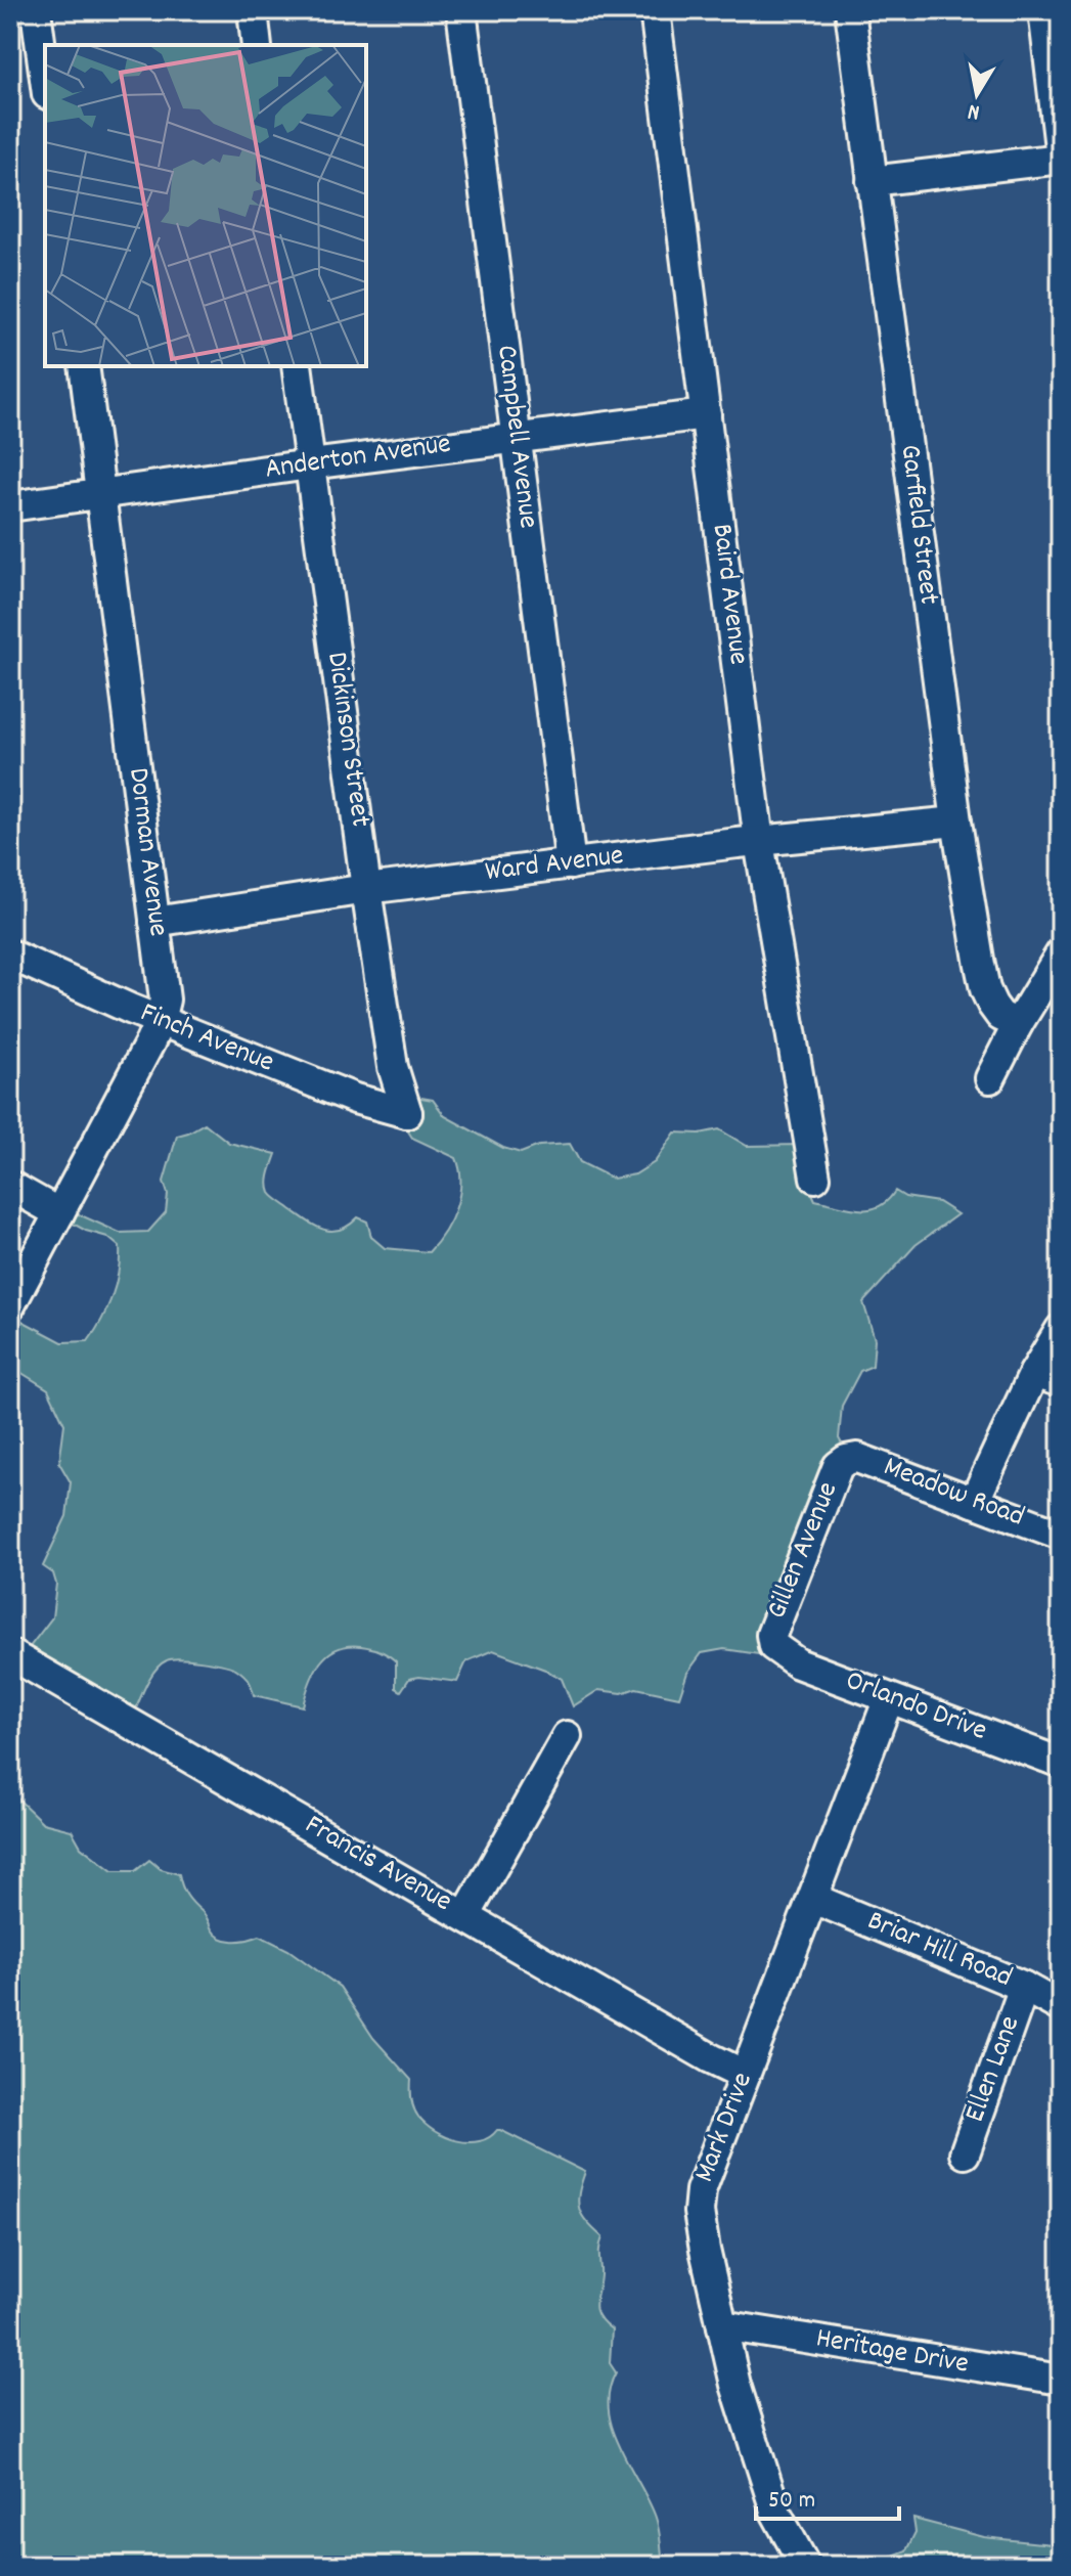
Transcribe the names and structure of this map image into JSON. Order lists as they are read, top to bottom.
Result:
{
  "streets": {
    "street": [
      "Campbell Avenue",
      "Anderton Avenue",
      "Garfield Street",
      "Baird Avenue",
      "Dickinson Street",
      "Dorman Avenue",
      "Ward Avenue",
      "Finch Avenue",
      "Meadow Road",
      "Gillen Avenue",
      "Orlando Drive",
      "Francis Avenue",
      "Briar Hill Road",
      "Ellen Lane",
      "Mark Drive",
      "Heritage Drive"
    ]
  },
  "crossings": [
    ["Campbell Avenue", "Anderton Avenue"],
    ["Campbell Avenue", "Ward Avenue"],
    ["Anderton Avenue", "Baird Avenue"],
    ["Anderton Avenue", "Dickinson Street"],
    ["Anderton Avenue", "Dorman Avenue"],
    ["Garfield Street", "Ward Avenue"],
    ["Baird Avenue", "Ward Avenue"],
    ["Dickinson Street", "Ward Avenue"],
    ["Dickinson Street", "Finch Avenue"],
    ["Dorman Avenue", "Ward Avenue"],
    ["Dorman Avenue", "Finch Avenue"],
    ["Meadow Road", "Gillen Avenue"],
    ["Gillen Avenue", "Orlando Drive"],
    ["Orlando Drive", "Mark Drive"],
    ["Francis Avenue", "Mark Drive"],
    ["Briar Hill Road", "Ellen Lane"],
    ["Briar Hill Road", "Mark Drive"],
    ["Mark Drive", "Heritage Drive"]
  ],
  "scale_bar": "50 m",
  "north": "bottom"
}
